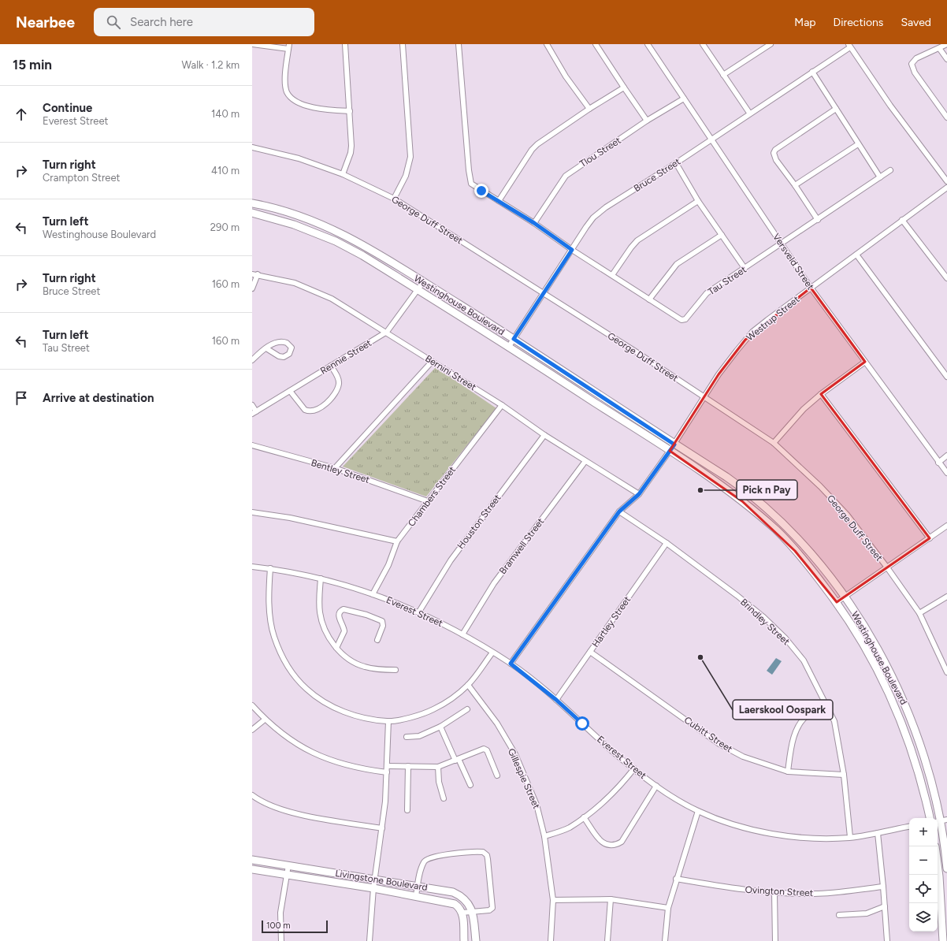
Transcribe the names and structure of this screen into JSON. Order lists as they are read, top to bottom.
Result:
{
  "streets": {
    "street": [
      "Tlou Street",
      "Bruce Street",
      "George Duff Street",
      "Versveld Street",
      "Tau Street",
      "Westinghouse Boulevard",
      "Westrup Street",
      "Rennie Street",
      "Bernini Street",
      "Bentley Street",
      "Chambers Street",
      "Houston Street",
      "Bramwell Street",
      "Everest Street",
      "Hartley Street",
      "Brindley Street",
      "Cubitt Street",
      "Gillespie Street",
      "Livingstone Boulevard",
      "Ovington Street"
    ]
  },
  "crossings": [
    ["Tlou Street", "Versveld Street"],
    ["Tlou Street", "Tau Street"],
    ["Bruce Street", "George Duff Street"],
    ["Bruce Street", "Versveld Street"],
    ["Bruce Street", "Tau Street"],
    ["Bruce Street", "Westinghouse Boulevard"],
    ["George Duff Street", "Westrup Street"],
    ["Versveld Street", "Tau Street"],
    ["Versveld Street", "Westrup Street"],
    ["Westinghouse Boulevard", "Westrup Street"],
    ["Westinghouse Boulevard", "Rennie Street"],
    ["Westrup Street", "Bernini Street"],
    ["Westrup Street", "Everest Street"],
    ["Westrup Street", "Brindley Street"],
    ["Rennie Street", "Bernini Street"],
    ["Bernini Street", "Chambers Street"],
    ["Bernini Street", "Houston Street"],
    ["Bernini Street", "Bramwell Street"],
    ["Bentley Street", "Chambers Street"],
    ["Chambers Street", "Everest Street"],
    ["Houston Street", "Everest Street"],
    ["Bramwell Street", "Everest Street"],
    ["Everest Street", "Hartley Street"],
    ["Everest Street", "Brindley Street"],
    ["Hartley Street", "Brindley Street"],
    ["Hartley Street", "Cubitt Street"],
    ["Brindley Street", "Cubitt Street"]
  ],
  "places": ["Pick n Pay", "Laerskool Oospark"],
  "scale_bar": "100 m",
  "page": {
    "header": "Nearbee",
    "search": "Search here",
    "nav": ["Map", "Directions", "Saved"],
    "heading": ["15 min", "Walk · 1.2 km"],
    "list": [
      ["Continue", "Everest Street", "140 m"],
      ["Turn right", "Crampton Street", "410 m"],
      ["Turn left", "Westinghouse Boulevard", "290 m"],
      ["Turn right", "Bruce Street", "160 m"],
      ["Turn left", "Tau Street", "160 m"],
      "Arrive at destination"
    ],
    "map_buttons": ["+", "−"],
    "scale": "100 m"
  }
}
